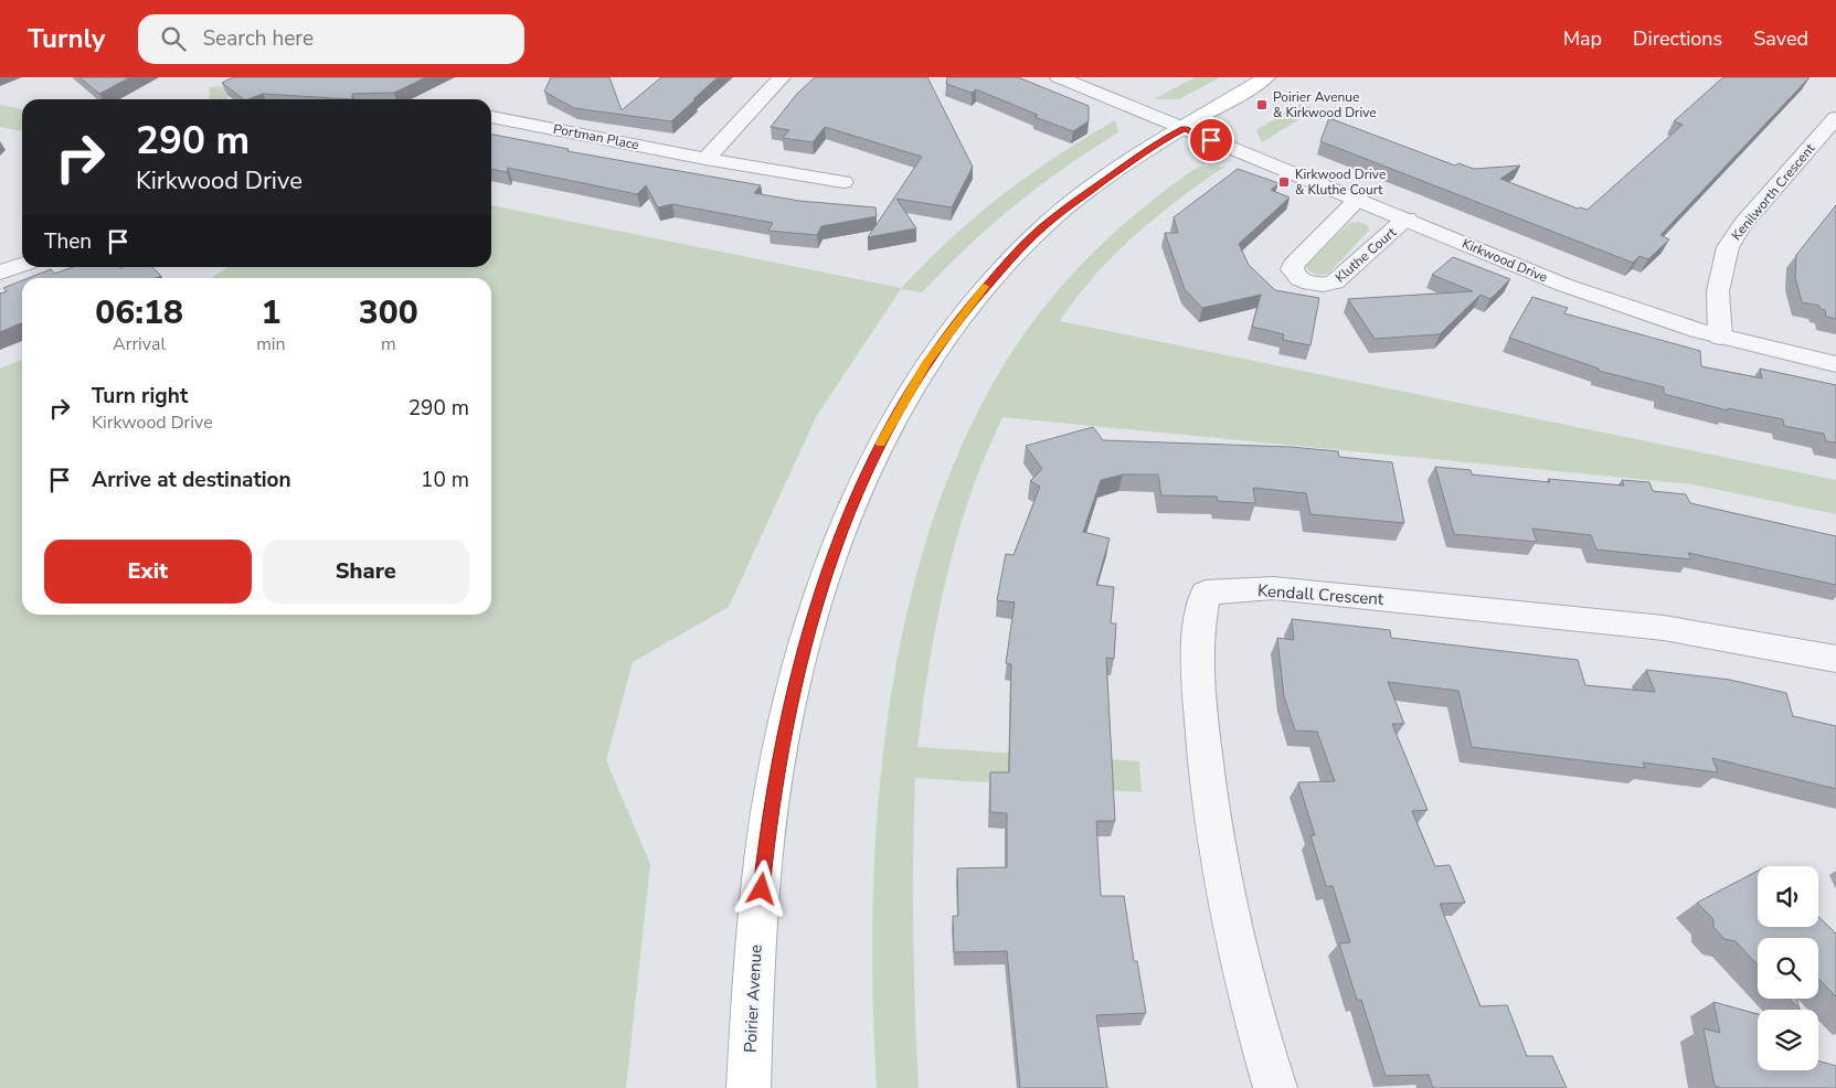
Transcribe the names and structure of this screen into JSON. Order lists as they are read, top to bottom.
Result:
{
  "streets": {
    "main road": ["Poirier Avenue"],
    "street": [
      "Portman Place",
      "Kenilworth Crescent",
      "Kluthe Court",
      "Kirkwood Drive",
      "Kendall Crescent"
    ]
  },
  "crossings": [
    ["Kenilworth Crescent", "Kirkwood Drive"],
    ["Kluthe Court", "Kirkwood Drive"],
    ["Kirkwood Drive", "Poirier Avenue"]
  ],
  "places": {
    "transit": ["Poirier Avenue & Kirkwood Drive", "Kirkwood Drive & Kluthe Court"]
  },
  "page": {
    "header": "Turnly",
    "search": "Search here",
    "nav": ["Map", "Directions", "Saved"],
    "turn": ["290 m", "Kirkwood Drive"],
    "then": "Then",
    "eta": [
      "06:18",
      "Arrival",
      "1",
      "min",
      "300",
      "m"
    ],
    "list": [
      {
        "name": "Turn right",
        "note": "Kirkwood Drive",
        "value": "290 m"
      },
      {
        "name": "Arrive at destination",
        "value": "10 m"
      }
    ],
    "buttons": ["Exit", "Share"]
  }
}
